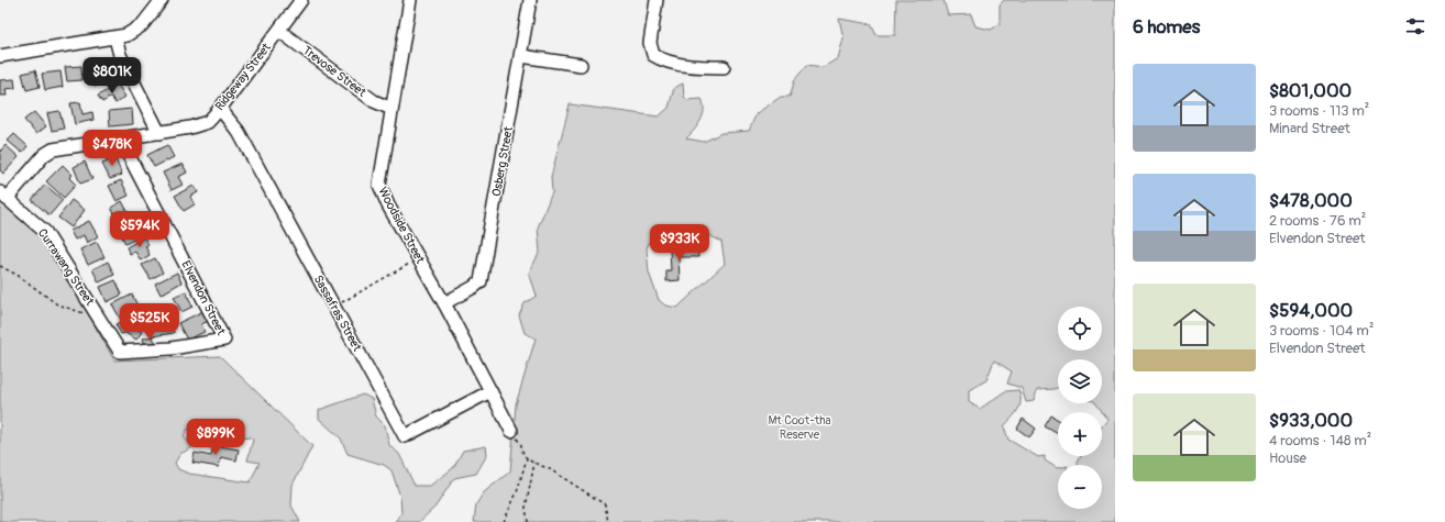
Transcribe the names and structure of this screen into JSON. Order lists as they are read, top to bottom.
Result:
{
  "streets": {
    "street": [
      "Trevose Street",
      "Ridgeway Street",
      "Osberg Street",
      "Woodside Street",
      "Currawang Street",
      "Elvendon Street",
      "Sassafras Street"
    ]
  },
  "crossings": [
    ["Trevose Street", "Ridgeway Street"],
    ["Trevose Street", "Woodside Street"],
    ["Ridgeway Street", "Currawang Street"],
    ["Ridgeway Street", "Elvendon Street"],
    ["Ridgeway Street", "Sassafras Street"],
    ["Osberg Street", "Woodside Street"],
    ["Woodside Street", "Sassafras Street"],
    ["Currawang Street", "Elvendon Street"]
  ],
  "parks": ["Mt Coot-tha Reserve"],
  "page": {
    "heading": "6 homes",
    "list": [
      {
        "name": "$801,000",
        "note": "3 rooms · 113 m² · Minard Street"
      },
      {
        "name": "$478,000",
        "note": "2 rooms · 76 m² · Elvendon Street"
      },
      {
        "name": "$594,000",
        "note": "3 rooms · 104 m² · Elvendon Street"
      },
      {
        "name": "$933,000",
        "note": "4 rooms · 148 m² · House"
      }
    ],
    "price": [
      "$801K",
      "$478K",
      "$594K",
      "$933K",
      "$525K",
      "$899K"
    ],
    "map_buttons": ["+", "−"]
  }
}
